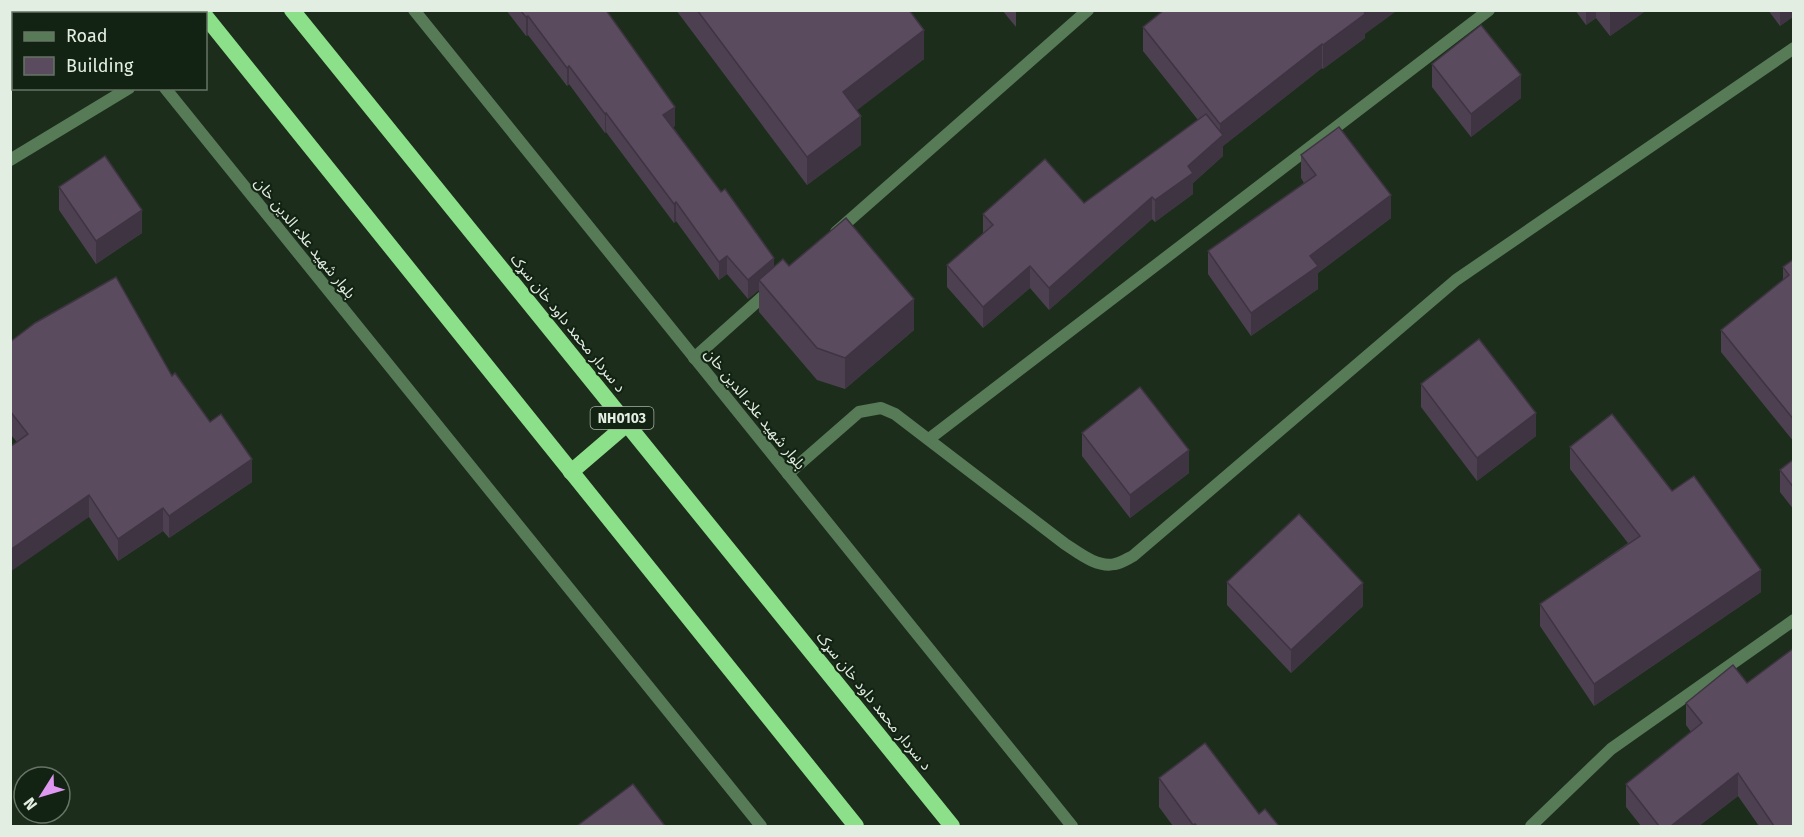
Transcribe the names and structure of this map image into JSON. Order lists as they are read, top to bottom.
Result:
{
  "streets": {
    "highway": ["د سردار محمد داود خان سړک", "NH0103"],
    "street": ["بلوار شهید علاء الدین خان"]
  },
  "legend": ["Road", "Building"],
  "north": "bottom left"
}
